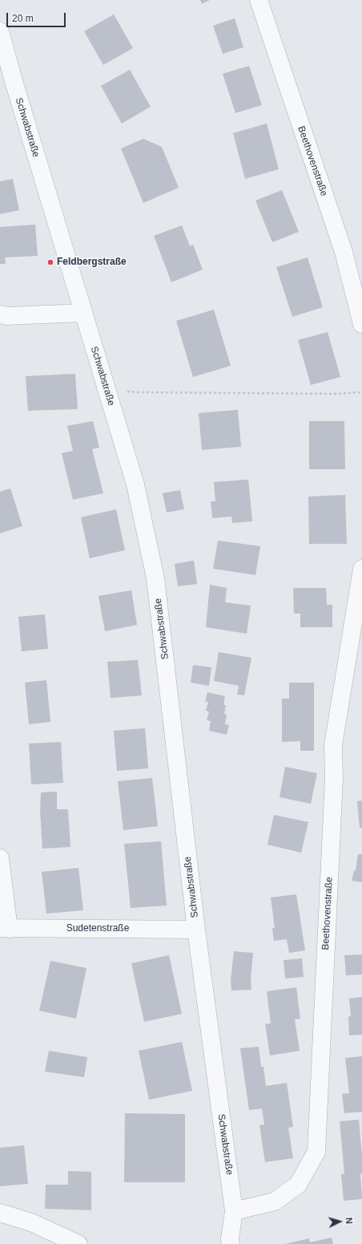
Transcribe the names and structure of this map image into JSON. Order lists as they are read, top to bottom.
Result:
{
  "streets": {
    "street": ["Schwabstraße", "Beethovenstraße", "Sudetenstraße"]
  },
  "crossings": [
    ["Schwabstraße", "Beethovenstraße"],
    ["Schwabstraße", "Sudetenstraße"]
  ],
  "places": ["Feldbergstraße"],
  "scale_bar": "20 m",
  "north": "right"
}
